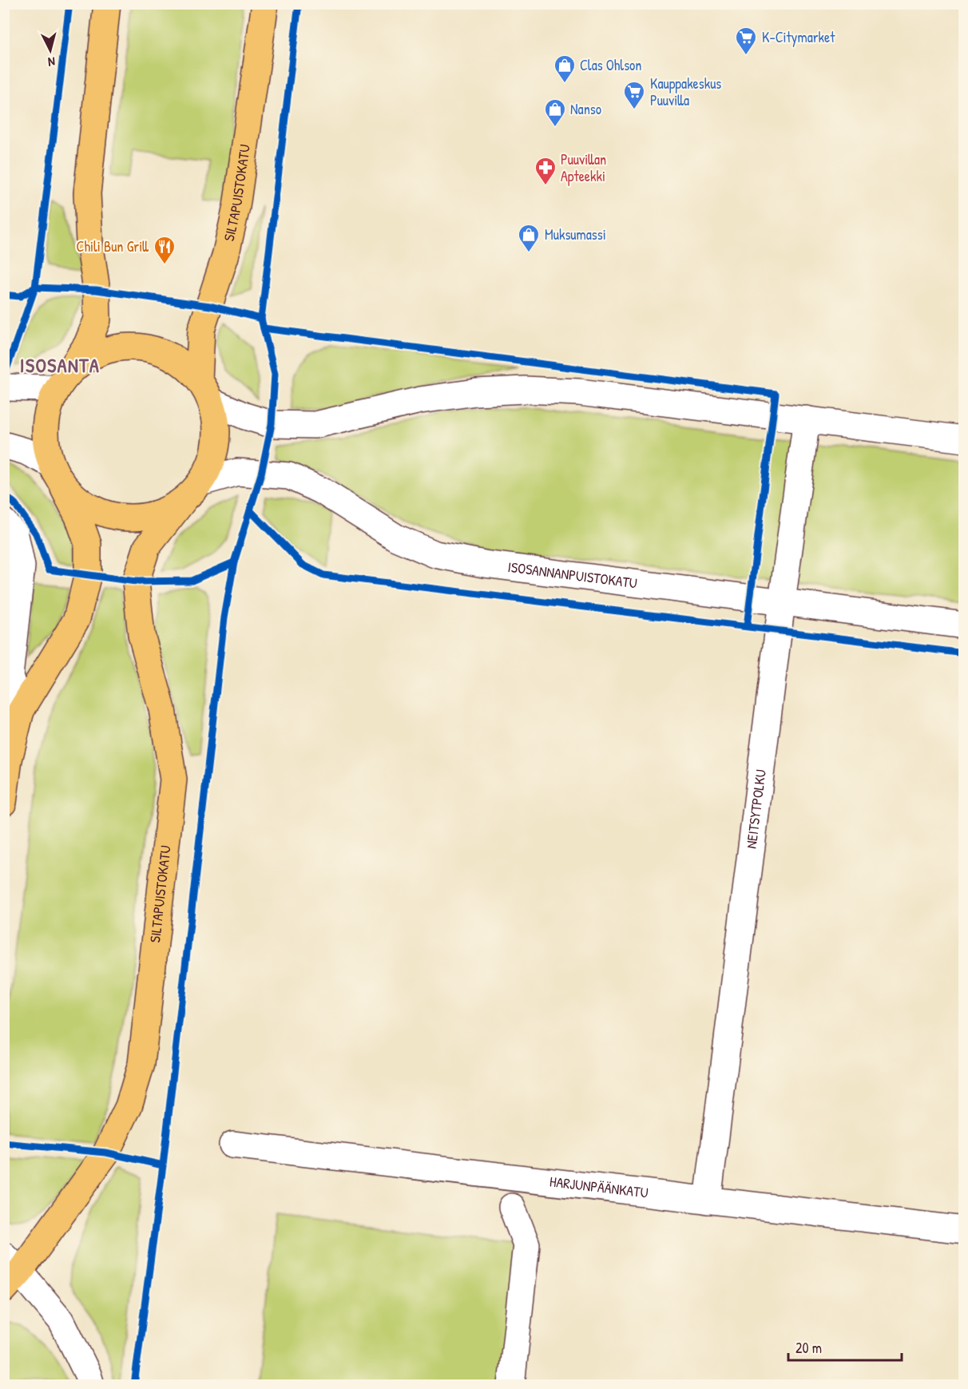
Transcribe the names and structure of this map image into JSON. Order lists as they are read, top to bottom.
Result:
{
  "streets": {
    "main road": ["SILTAPUISTOKATU"],
    "street": ["ISOSANNANPUISTOKATU", "NEITSYTPOLKU", "HARJUNPÄÄNKATU"]
  },
  "crossings": [
    ["SILTAPUISTOKATU", "ISOSANNANPUISTOKATU"],
    ["ISOSANNANPUISTOKATU", "NEITSYTPOLKU"],
    ["NEITSYTPOLKU", "HARJUNPÄÄNKATU"]
  ],
  "districts": ["ISOSANTA"],
  "places": {
    "supermarket": ["K-Citymarket", "Kauppakeskus Puuvilla"],
    "shop": ["Clas Ohlson", "Nanso", "Muksumassi"],
    "pharmacy": ["Puuvillan Apteekki"],
    "restaurant": ["Chili Bun Grill"]
  },
  "scale_bar": "20 m",
  "north": "bottom"
}
